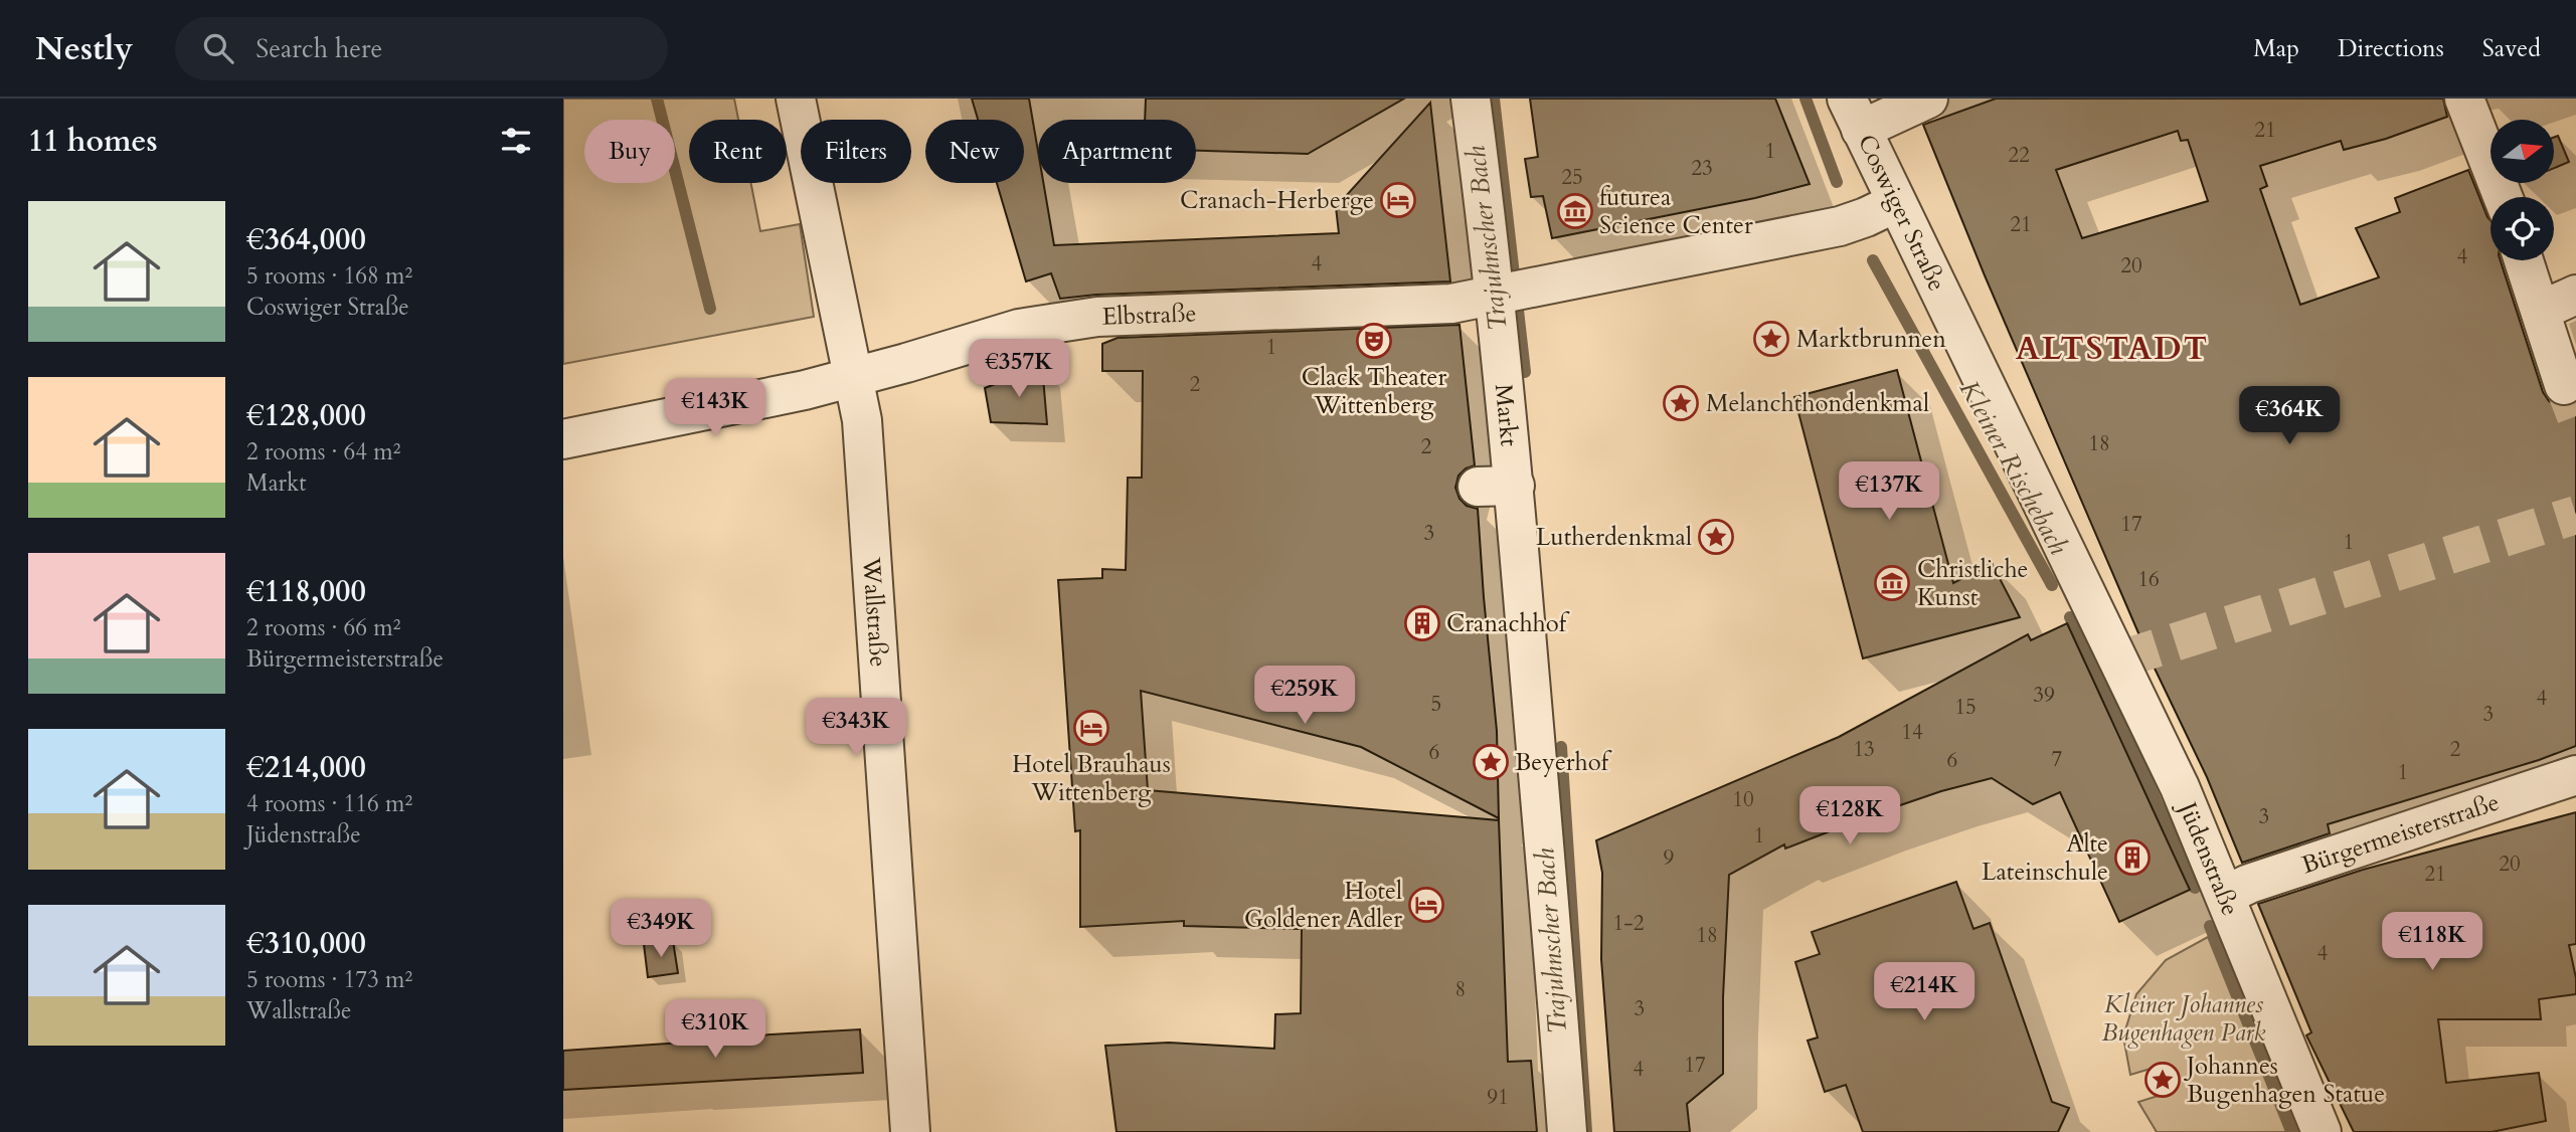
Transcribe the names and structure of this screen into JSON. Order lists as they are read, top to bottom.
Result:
{
  "streets": {
    "street": [
      "Coswiger Straße",
      "Elbstraße",
      "Markt",
      "Wallstraße",
      "Bürgermeisterstraße",
      "Jüdenstraße"
    ]
  },
  "crossings": [
    ["Coswiger Straße", "Jüdenstraße"],
    ["Elbstraße", "Markt"],
    ["Elbstraße", "Wallstraße"],
    ["Bürgermeisterstraße", "Jüdenstraße"]
  ],
  "districts": ["ALTSTADT"],
  "water": ["Trajuhnscher Bach", "Kleiner Rischebach"],
  "parks": ["Kleiner Johannes Bugenhagen Park"],
  "places": {
    "hotel": ["Cranach-Herberge", "Hotel Brauhaus Wittenberg", "Hotel Goldener Adler"],
    "museum": ["futurea Science Center", "Christliche Kunst"],
    "place": [
      "Marktbrunnen",
      "Melanchthondenkmal",
      "Lutherdenkmal",
      "Beyerhof",
      "Johannes Bugenhagen Statue"
    ],
    "theatre": ["Clack Theater Wittenberg"],
    "building": ["Cranachhof", "Alte Lateinschule"]
  },
  "house_numbers": [
    "21",
    "1",
    "22",
    "23",
    "25",
    "21",
    "4",
    "4",
    "20",
    "1",
    "2",
    "18",
    "2",
    "17",
    "3",
    "1",
    "16",
    "39",
    "4",
    "5",
    "15",
    "3",
    "14",
    "13",
    "2",
    "6",
    "7",
    "6",
    "1",
    "10",
    "3",
    "1",
    "9",
    "20",
    "21",
    "1-2",
    "18",
    "4",
    "8",
    "3",
    "17",
    "4",
    "91"
  ],
  "north": "right",
  "page": {
    "header": "Nestly",
    "search": "Search here",
    "nav": ["Map", "Directions", "Saved"],
    "heading": "11 homes",
    "chip": [
      "Buy",
      "Rent",
      "Filters",
      "New",
      "Apartment"
    ],
    "list": [
      {
        "name": "€364,000",
        "note": "5 rooms · 168 m² · Coswiger Straße"
      },
      {
        "name": "€128,000",
        "note": "2 rooms · 64 m² · Markt"
      },
      {
        "name": "€118,000",
        "note": "2 rooms · 66 m² · Bürgermeisterstraße"
      },
      {
        "name": "€214,000",
        "note": "4 rooms · 116 m² · Jüdenstraße"
      },
      {
        "name": "€310,000",
        "note": "5 rooms · 173 m² · Wallstraße"
      }
    ],
    "price": [
      "€357K",
      "€143K",
      "€364K",
      "€137K",
      "€259K",
      "€343K",
      "€128K",
      "€349K",
      "€118K",
      "€214K",
      "€310K"
    ]
  }
}
